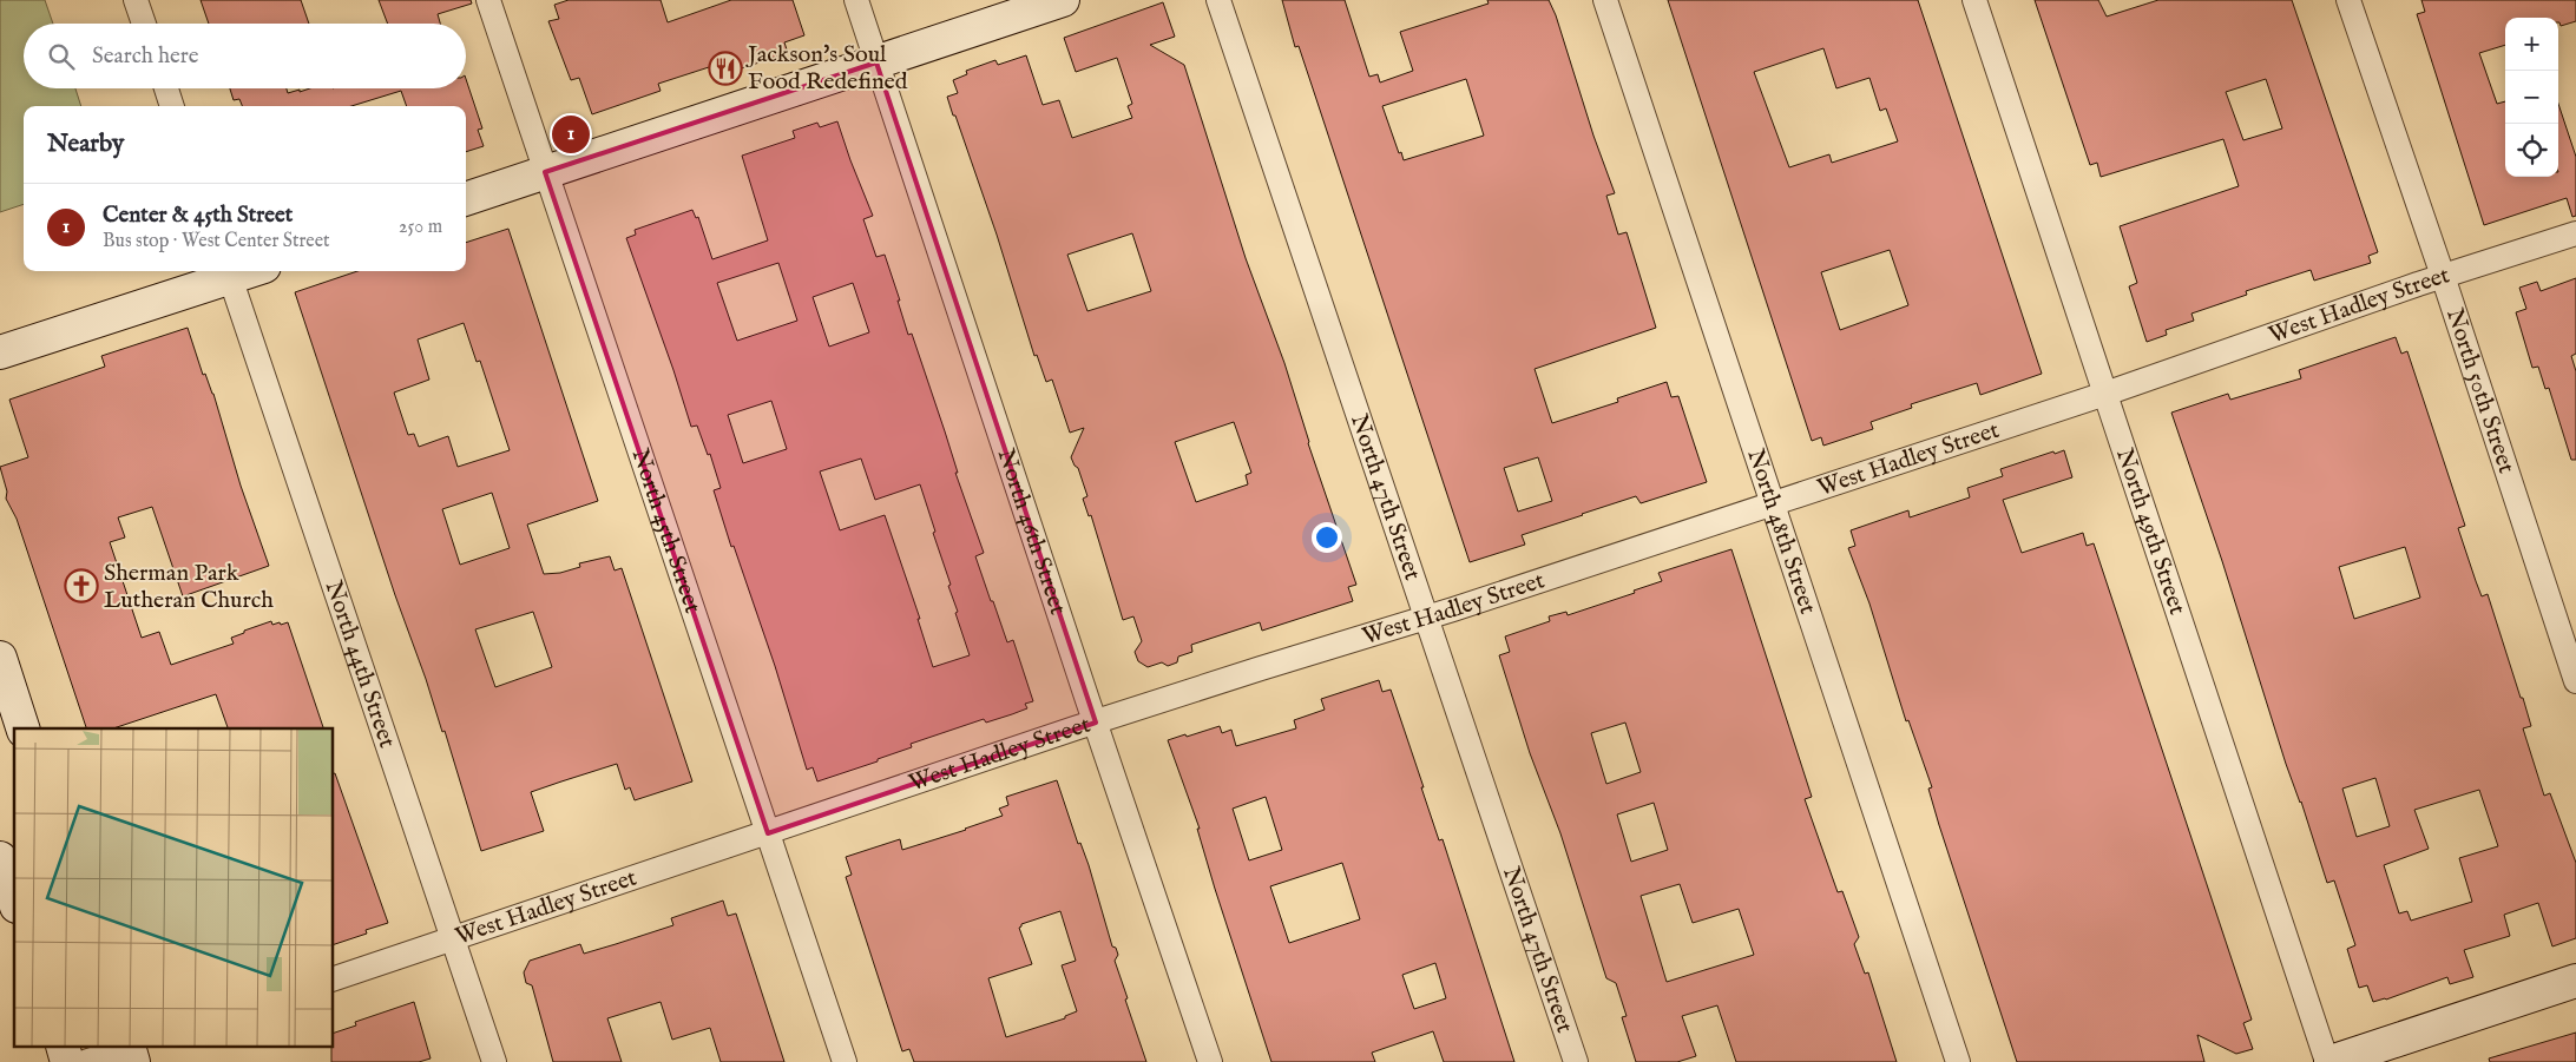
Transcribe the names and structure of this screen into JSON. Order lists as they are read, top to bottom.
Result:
{
  "streets": {
    "street": [
      "West Hadley Street",
      "North 50th Street",
      "North 47th Street",
      "North 45th Street",
      "North 46th Street",
      "North 48th Street",
      "North 49th Street",
      "North 44th Street"
    ]
  },
  "crossings": [
    ["West Hadley Street", "North 50th Street"],
    ["West Hadley Street", "North 47th Street"],
    ["West Hadley Street", "North 45th Street"],
    ["West Hadley Street", "North 46th Street"],
    ["West Hadley Street", "North 48th Street"],
    ["West Hadley Street", "North 49th Street"],
    ["West Hadley Street", "North 44th Street"]
  ],
  "places": {
    "restaurant": ["Jackson's Soul Food Redefined"],
    "church": ["Sherman Park Lutheran Church"]
  },
  "page": {
    "map_buttons": ["+", "−"],
    "search": "Search here",
    "heading": "Nearby",
    "pins": "1",
    "list": [
      {
        "mark": "1",
        "name": "Center & 45th Street",
        "note": "Bus stop · West Center Street",
        "value": "250 m"
      }
    ]
  }
}
